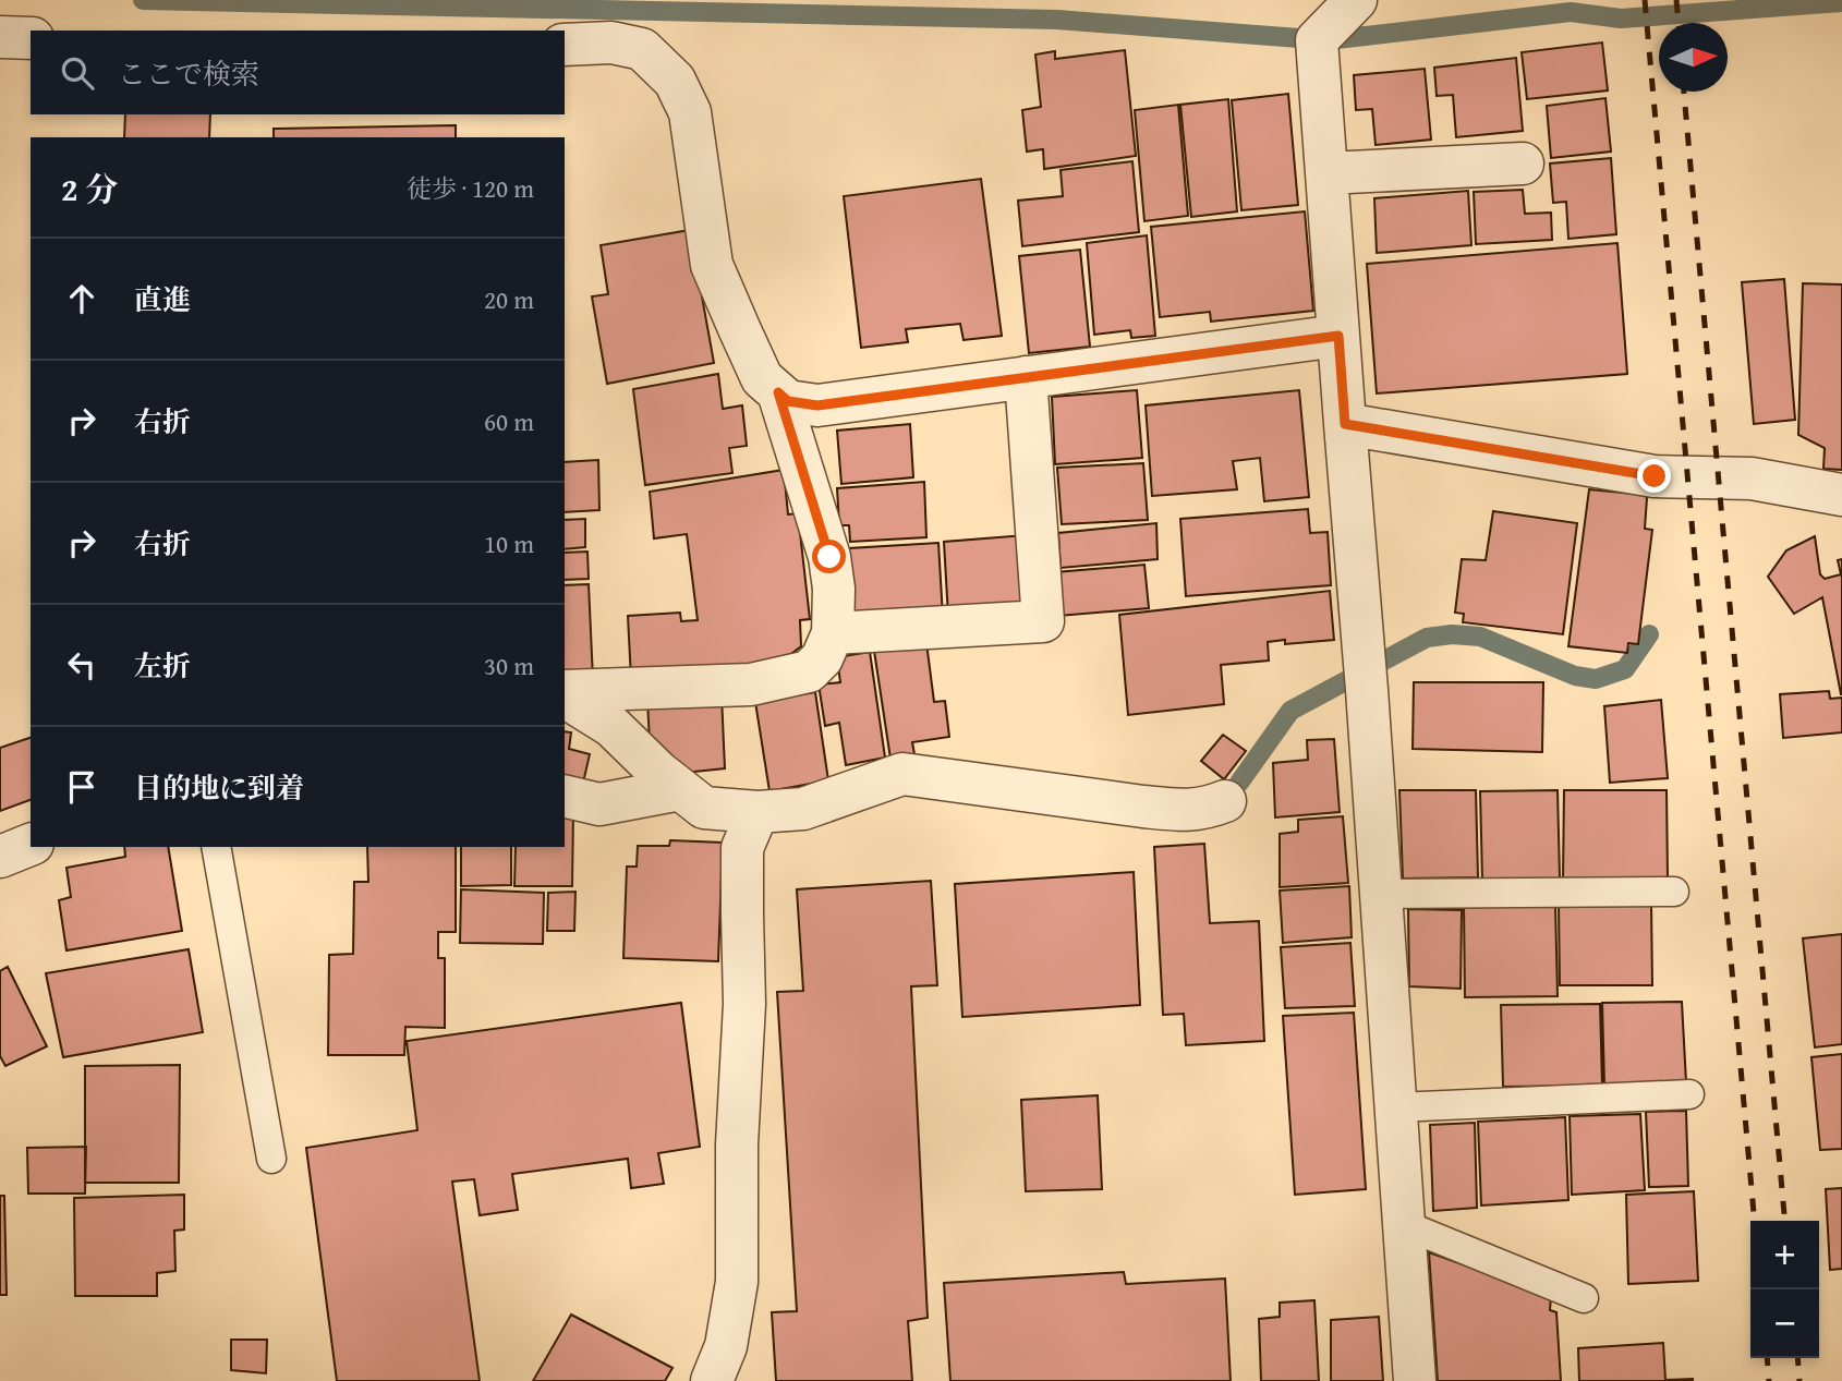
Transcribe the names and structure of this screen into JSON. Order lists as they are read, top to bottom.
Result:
{
  "north": "right",
  "page": {
    "search": "ここで検索",
    "heading": ["2 分", "徒歩 · 120 m"],
    "list": [
      ["直進", "20 m"],
      ["右折", "60 m"],
      ["右折", "10 m"],
      ["左折", "30 m"],
      "目的地に到着"
    ],
    "map_buttons": ["+", "−"]
  }
}
